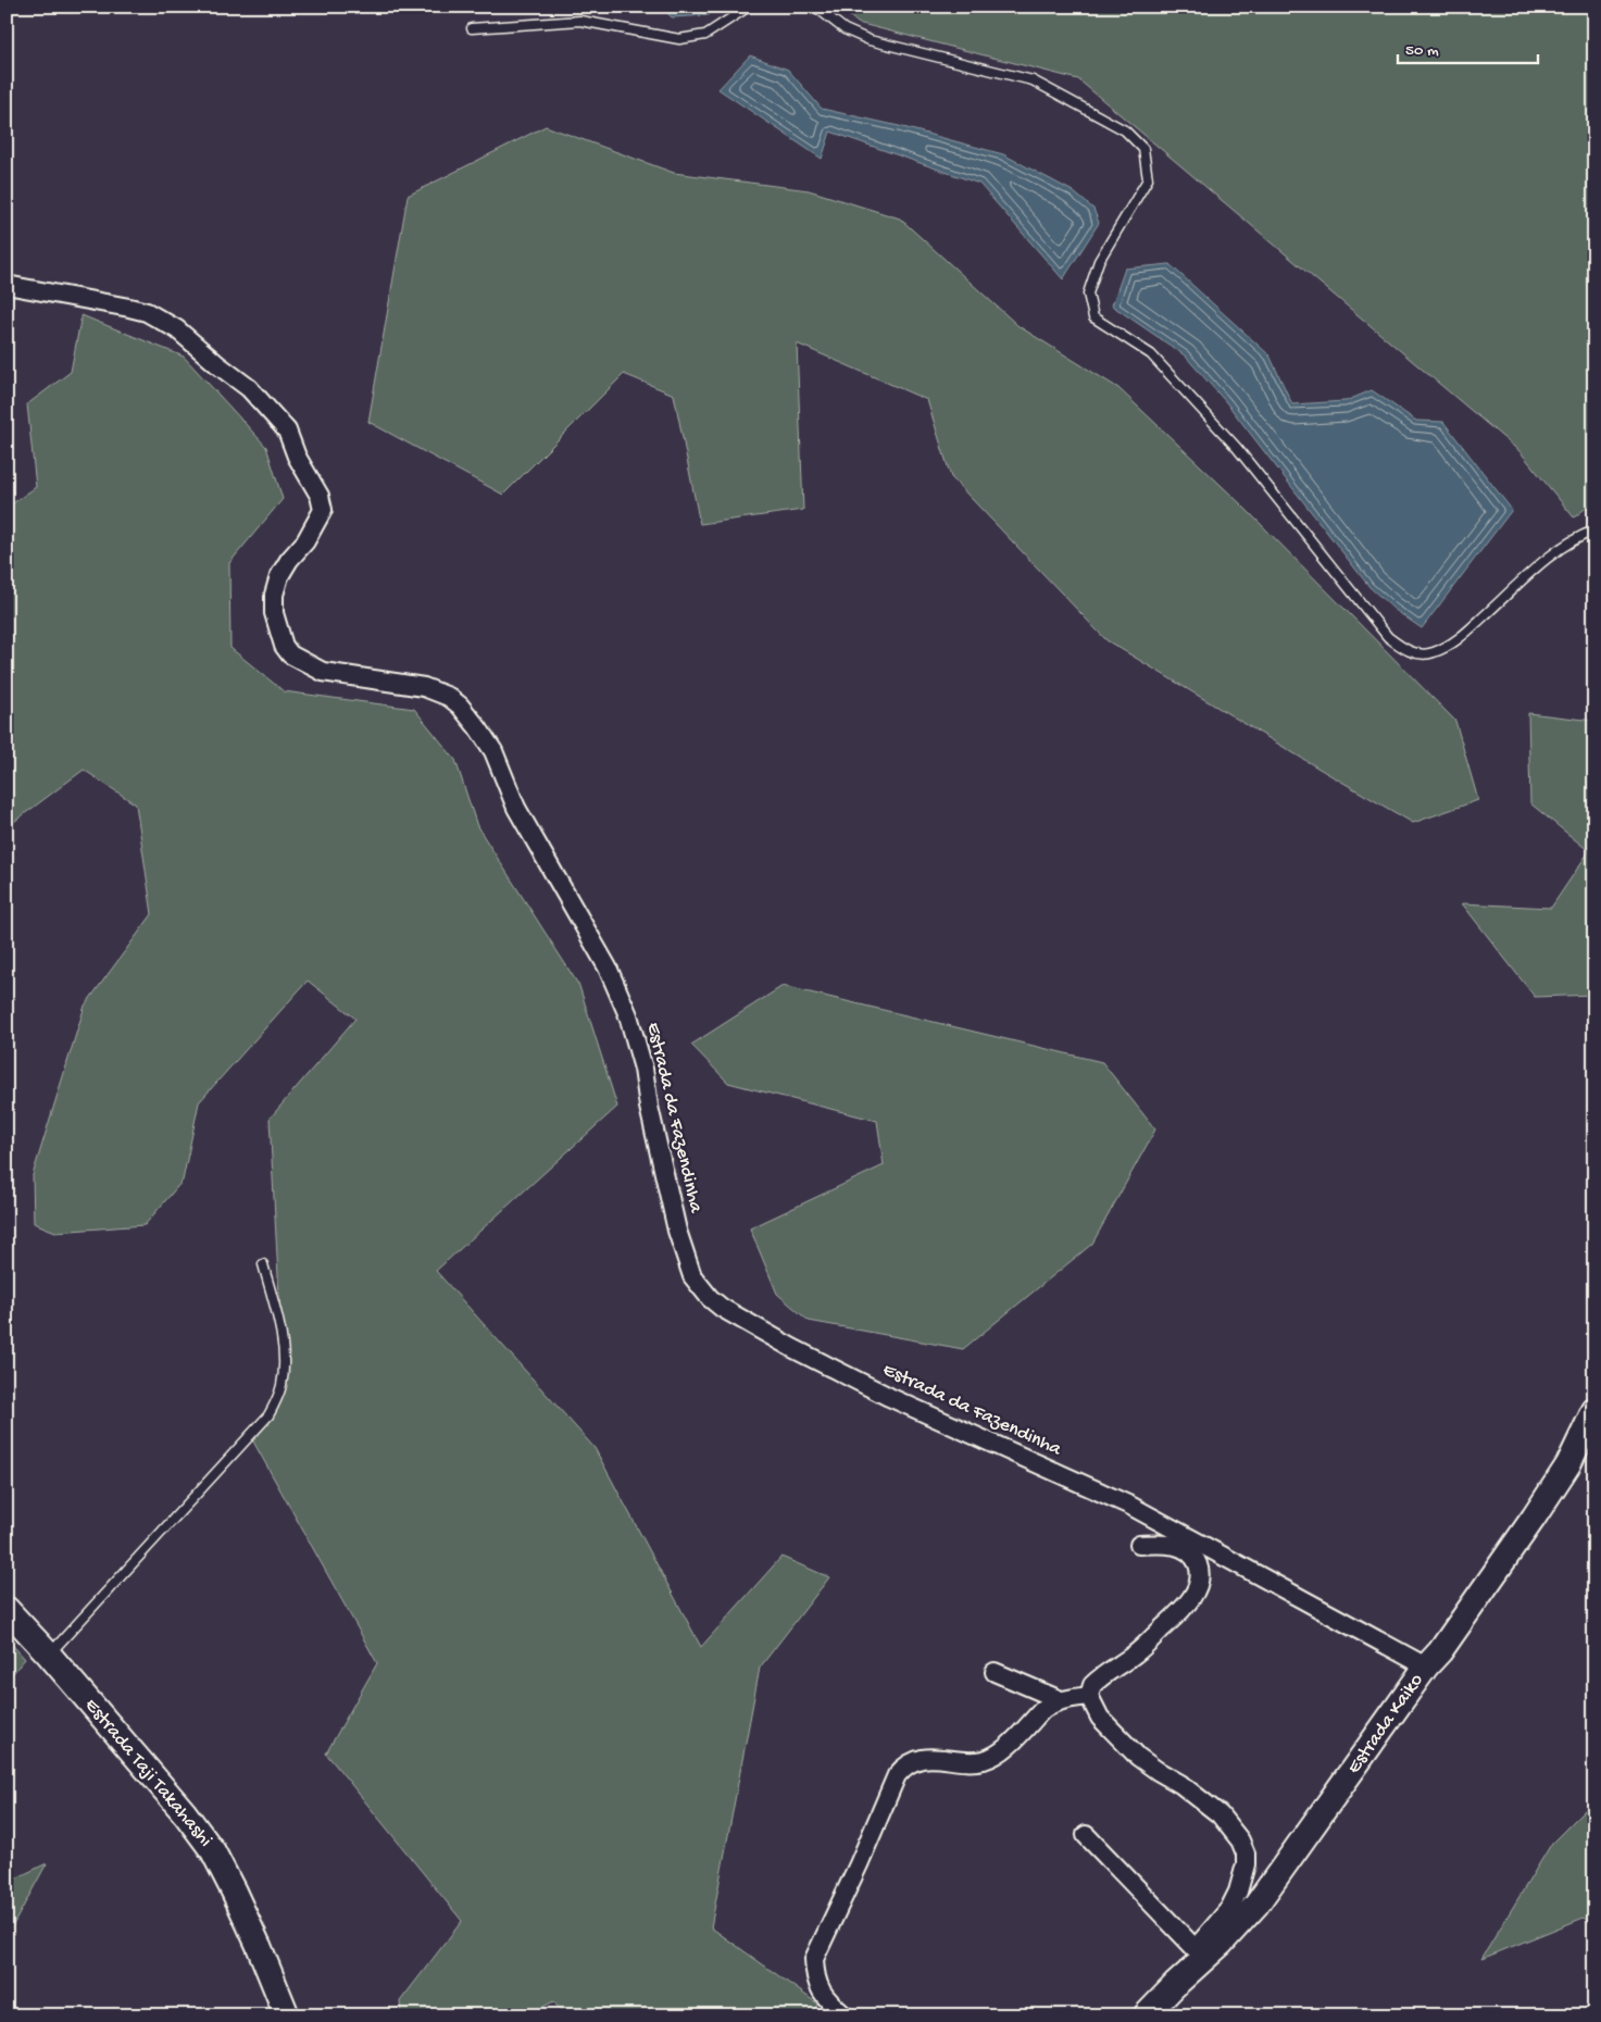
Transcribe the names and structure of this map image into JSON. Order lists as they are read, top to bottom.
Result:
{
  "streets": {
    "street": ["Estrada da Fazendinha", "Estrada Kaiko", "Estrada Taji Takahashi"]
  },
  "crossings": [
    ["Estrada da Fazendinha", "Estrada Kaiko"]
  ],
  "scale_bar": "50 m"
}
